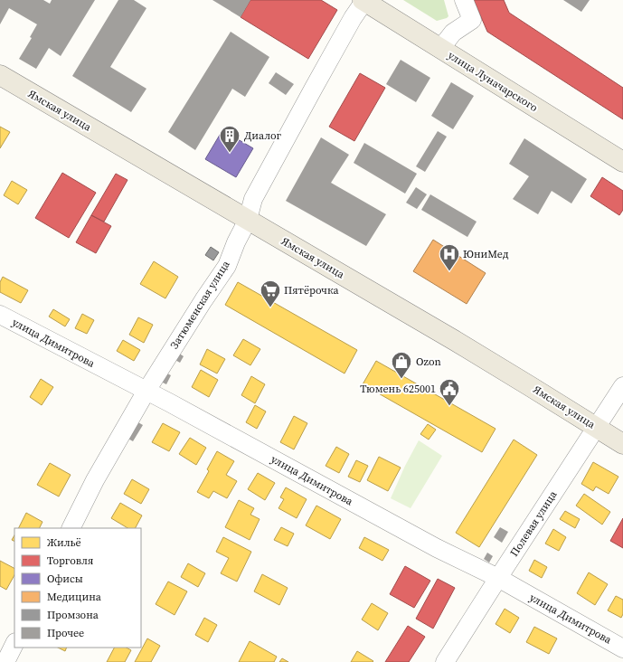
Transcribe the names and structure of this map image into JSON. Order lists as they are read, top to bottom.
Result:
{
  "streets": {
    "main road": ["улица Луначарского", "Ямская улица"],
    "street": ["Затюменская улица", "улица Димитрова", "Полевая улица"]
  },
  "crossings": [
    ["улица Луначарского", "Затюменская улица"],
    ["Ямская улица", "Затюменская улица"],
    ["Ямская улица", "Полевая улица"],
    ["Затюменская улица", "улица Димитрова"],
    ["улица Димитрова", "Полевая улица"]
  ],
  "places": {
    "building": ["Диалог"],
    "hospital": ["ЮниМед"],
    "supermarket": ["Пятёрочка"],
    "shop": ["Ozon"],
    "public building": ["Тюмень 625001"]
  },
  "legend": [
    "Жильё",
    "Торговля",
    "Офисы",
    "Медицина",
    "Промзона",
    "Прочее"
  ]
}
